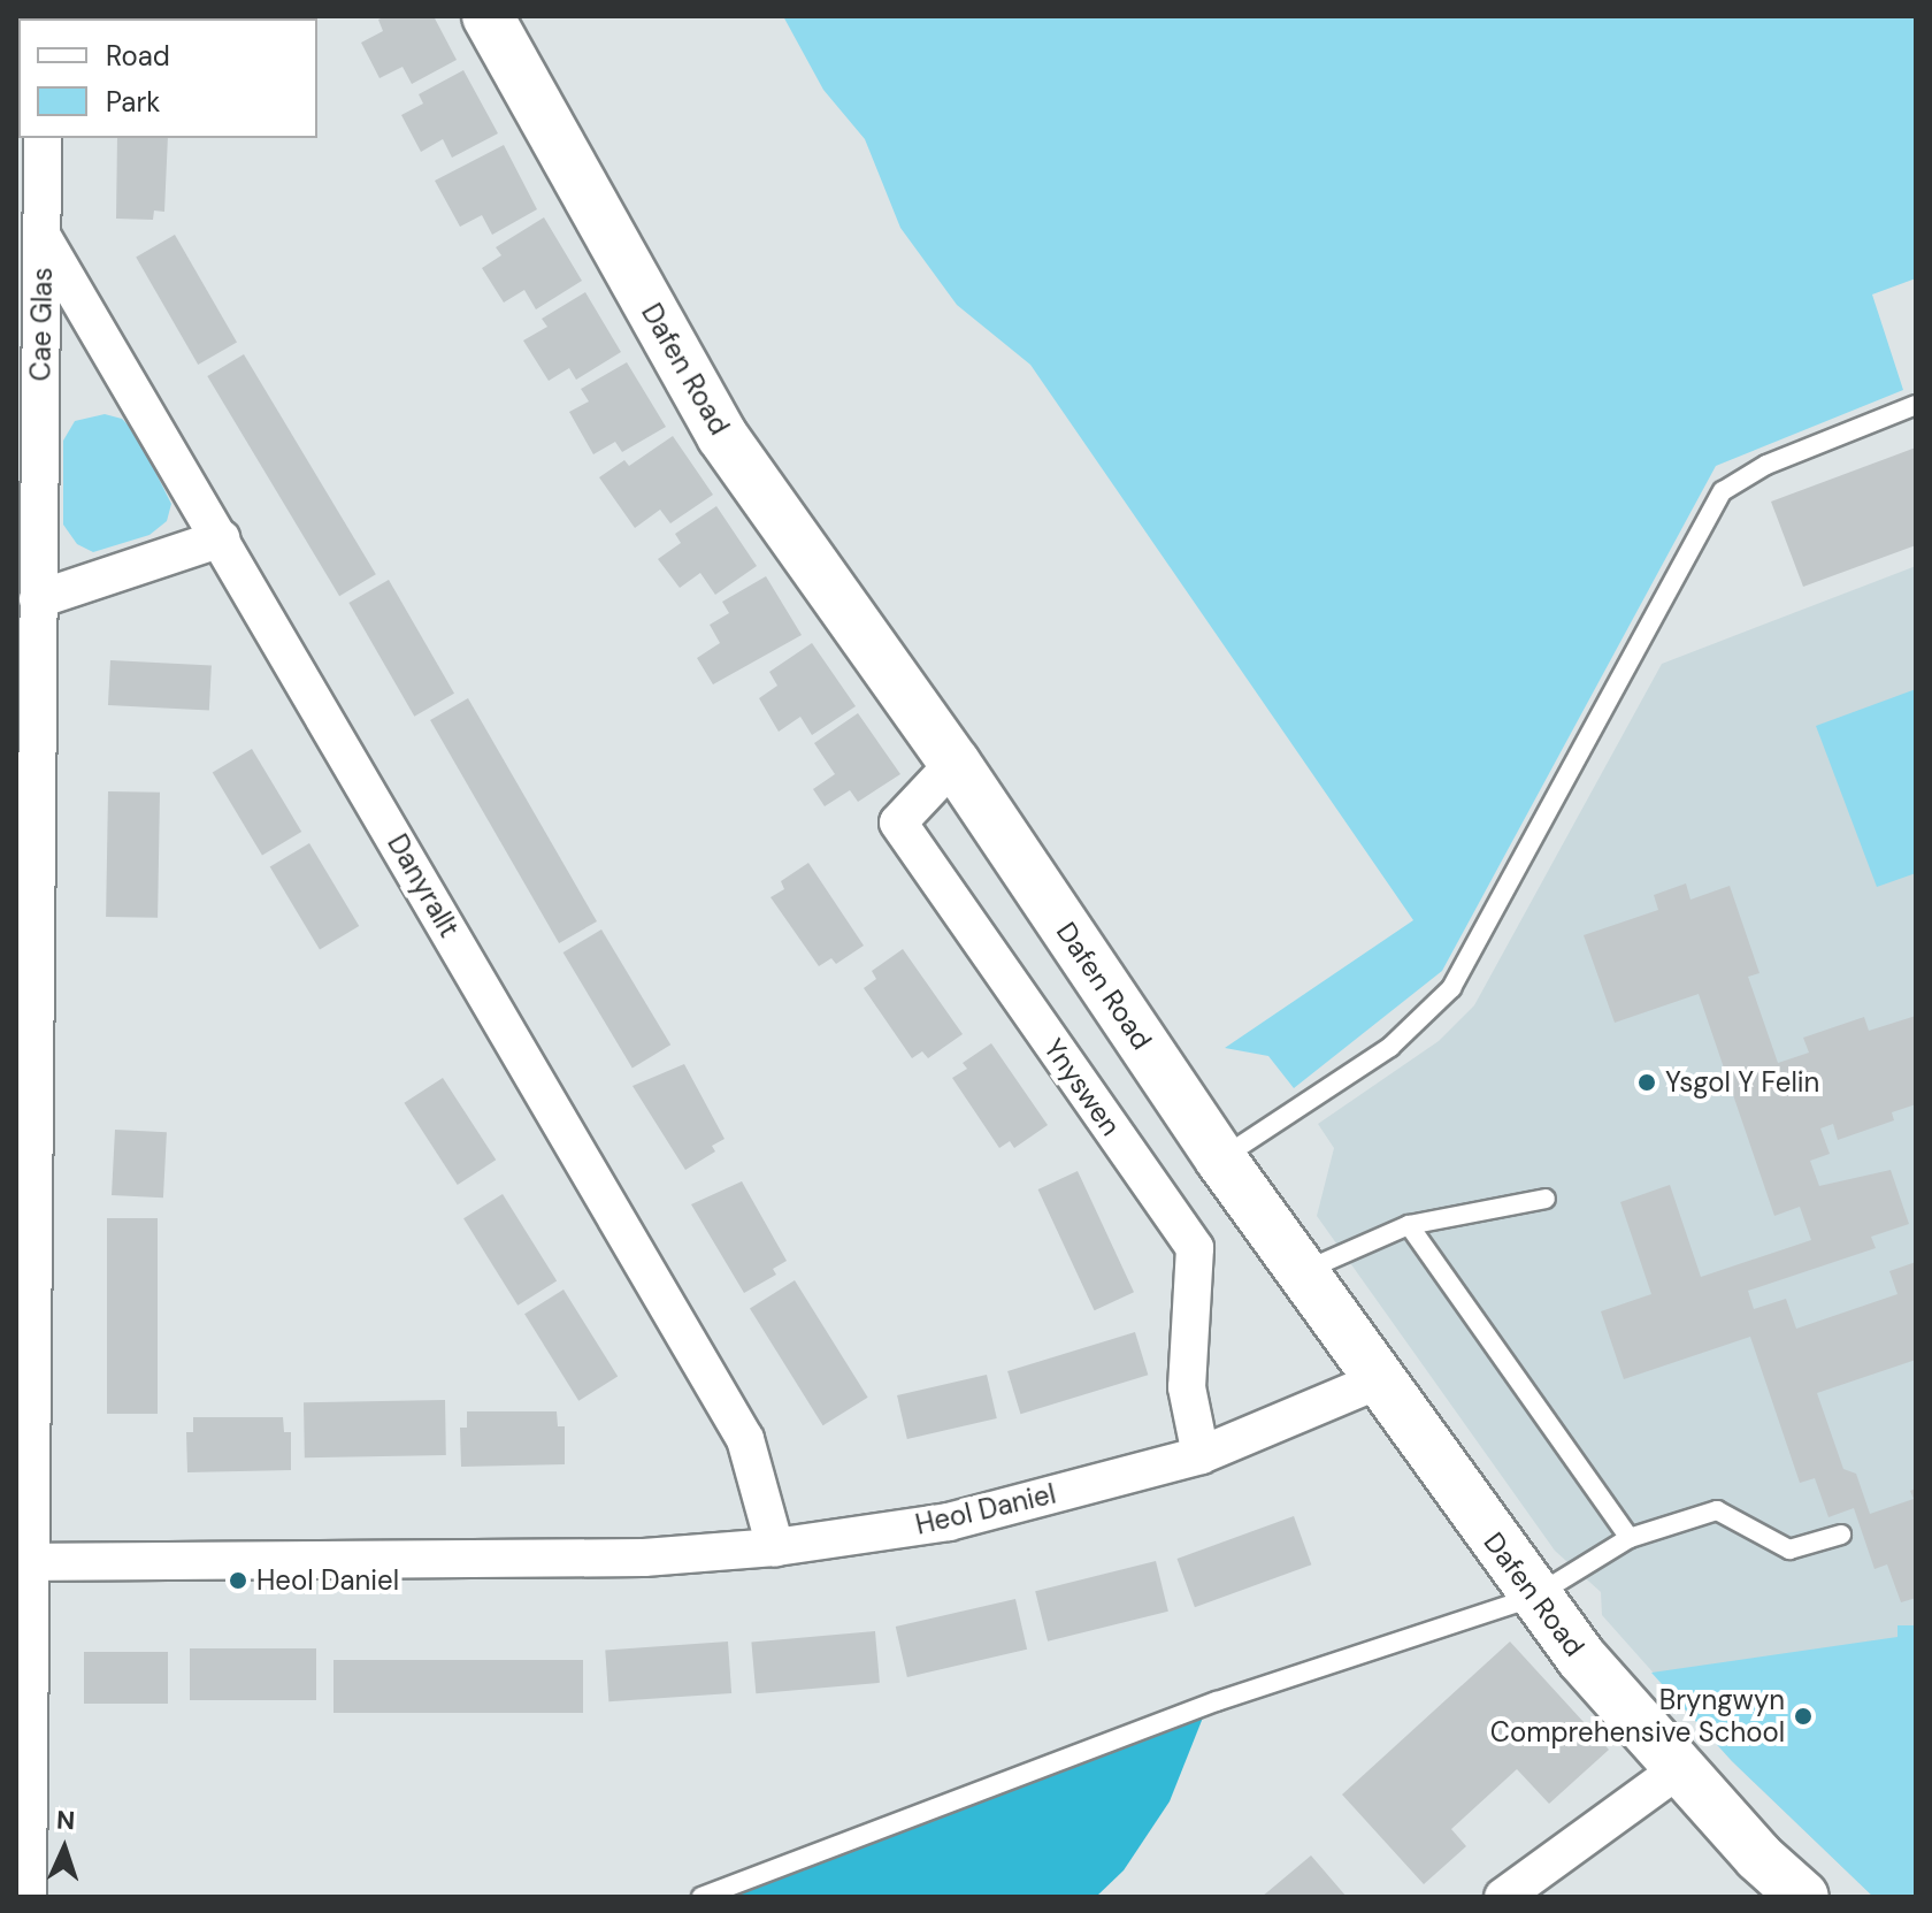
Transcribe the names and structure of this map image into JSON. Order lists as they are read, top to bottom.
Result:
{
  "streets": {
    "street": [
      "Cae Glas",
      "Dafen Road",
      "Danyrallt",
      "Ynyswen",
      "Heol Daniel"
    ]
  },
  "crossings": [
    ["Cae Glas", "Danyrallt"],
    ["Cae Glas", "Heol Daniel"],
    ["Dafen Road", "Ynyswen"],
    ["Dafen Road", "Heol Daniel"],
    ["Danyrallt", "Heol Daniel"],
    ["Ynyswen", "Heol Daniel"]
  ],
  "places": ["Ysgol Y Felin", "Heol Daniel", "Bryngwyn Comprehensive School"],
  "legend": ["Road", "Park"],
  "north": "top"
}
